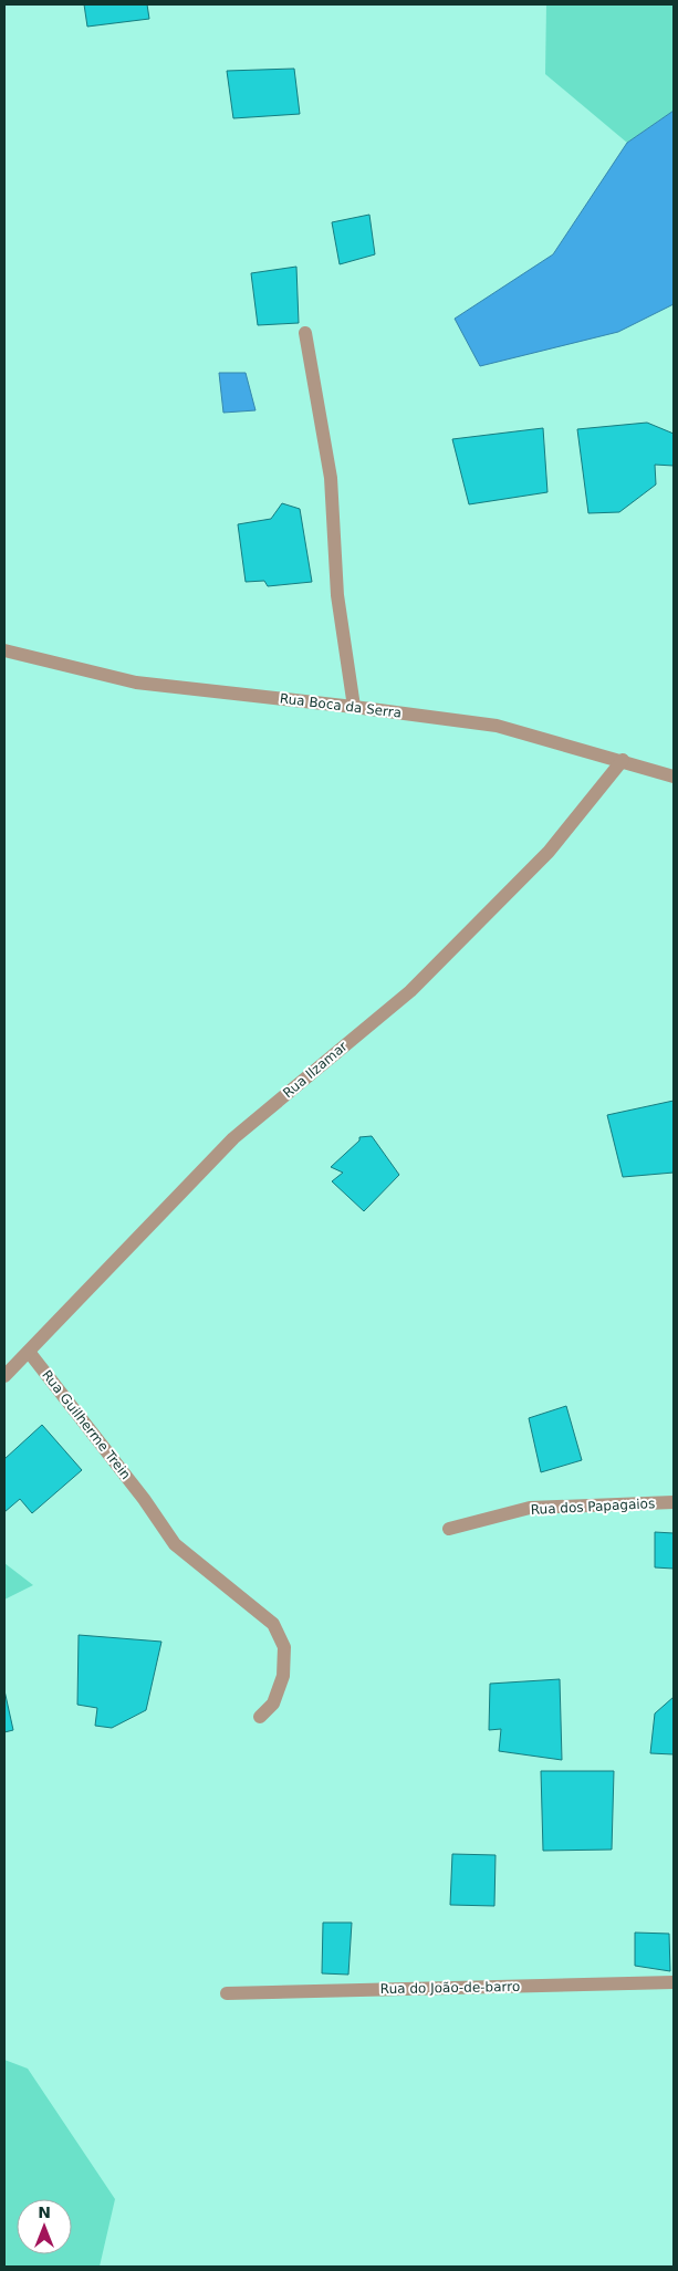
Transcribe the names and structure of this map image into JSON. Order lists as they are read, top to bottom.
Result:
{
  "streets": {
    "street": [
      "Rua Boca da Serra",
      "Rua Ilzamar",
      "Rua Guilherme Trein",
      "Rua dos Papagaios",
      "Rua do João-de-barro"
    ]
  },
  "crossings": [
    ["Rua Boca da Serra", "Rua Ilzamar"],
    ["Rua Ilzamar", "Rua Guilherme Trein"]
  ],
  "north": "top"
}
